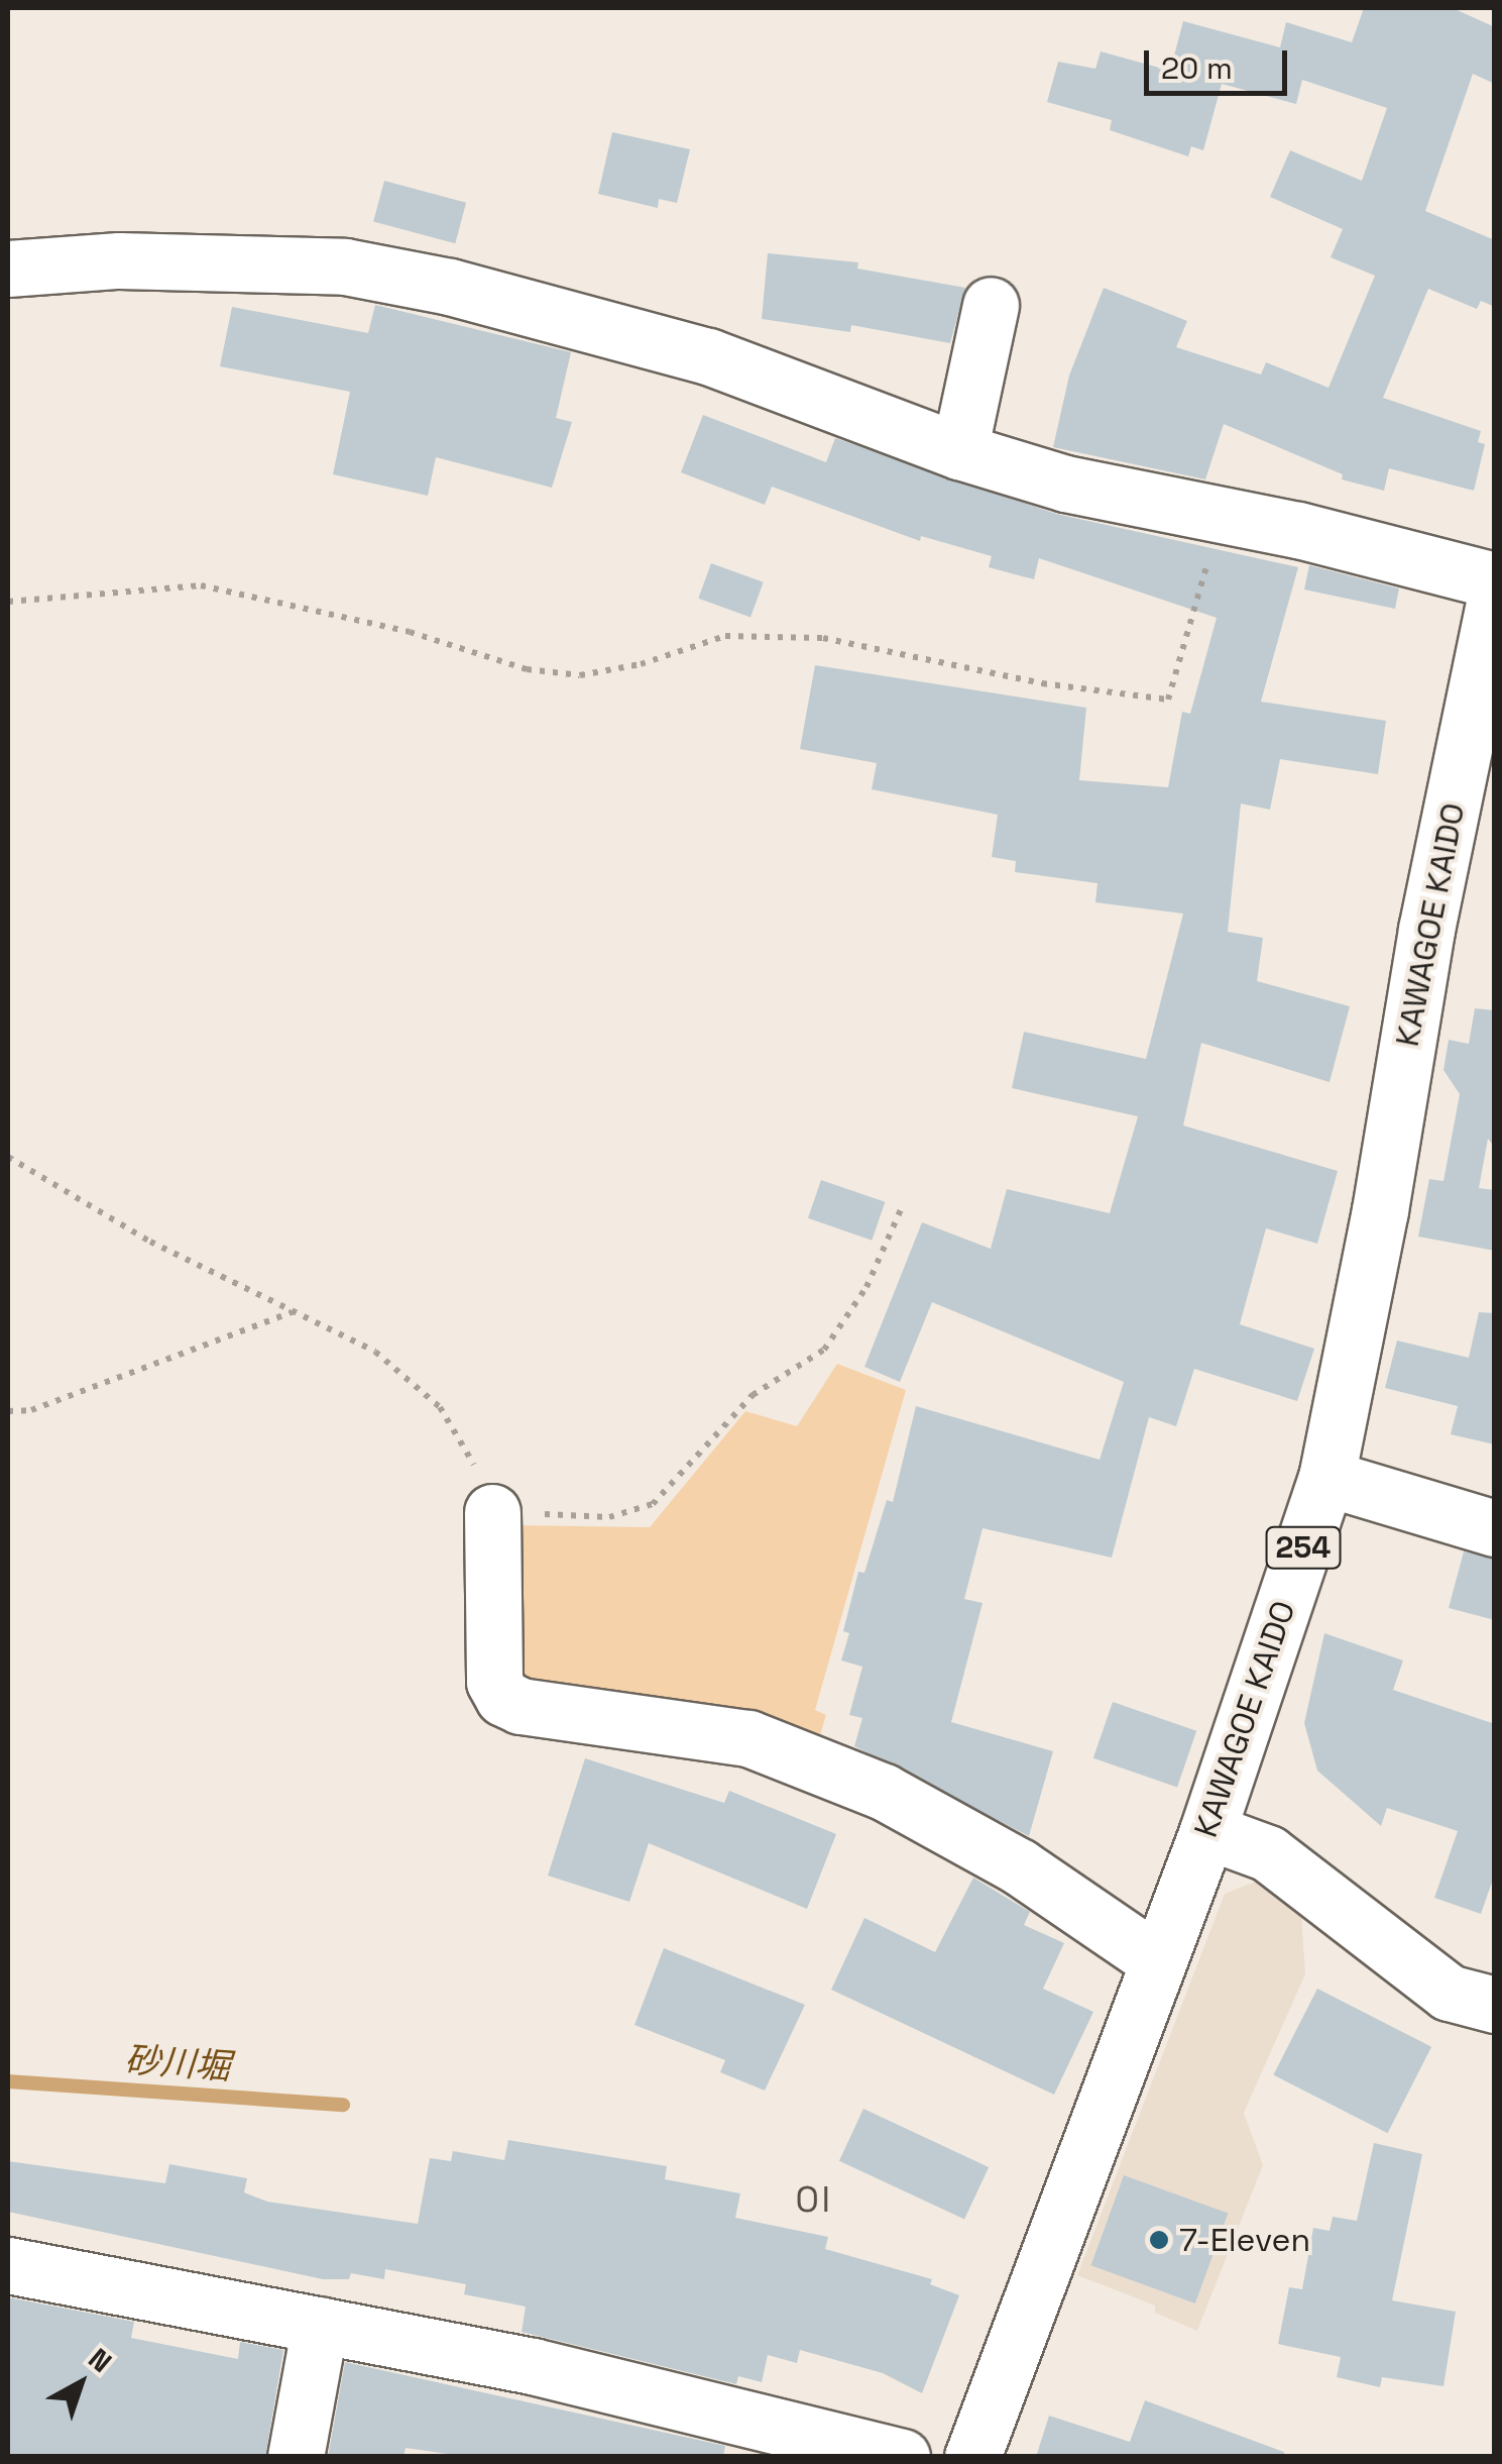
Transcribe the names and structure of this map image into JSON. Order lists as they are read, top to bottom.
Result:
{
  "streets": {
    "main road": ["KAWAGOE KAIDO", "254"]
  },
  "districts": ["OI"],
  "water": ["砂川堀"],
  "places": ["7-Eleven"],
  "scale_bar": "20 m",
  "north": "top right"
}
